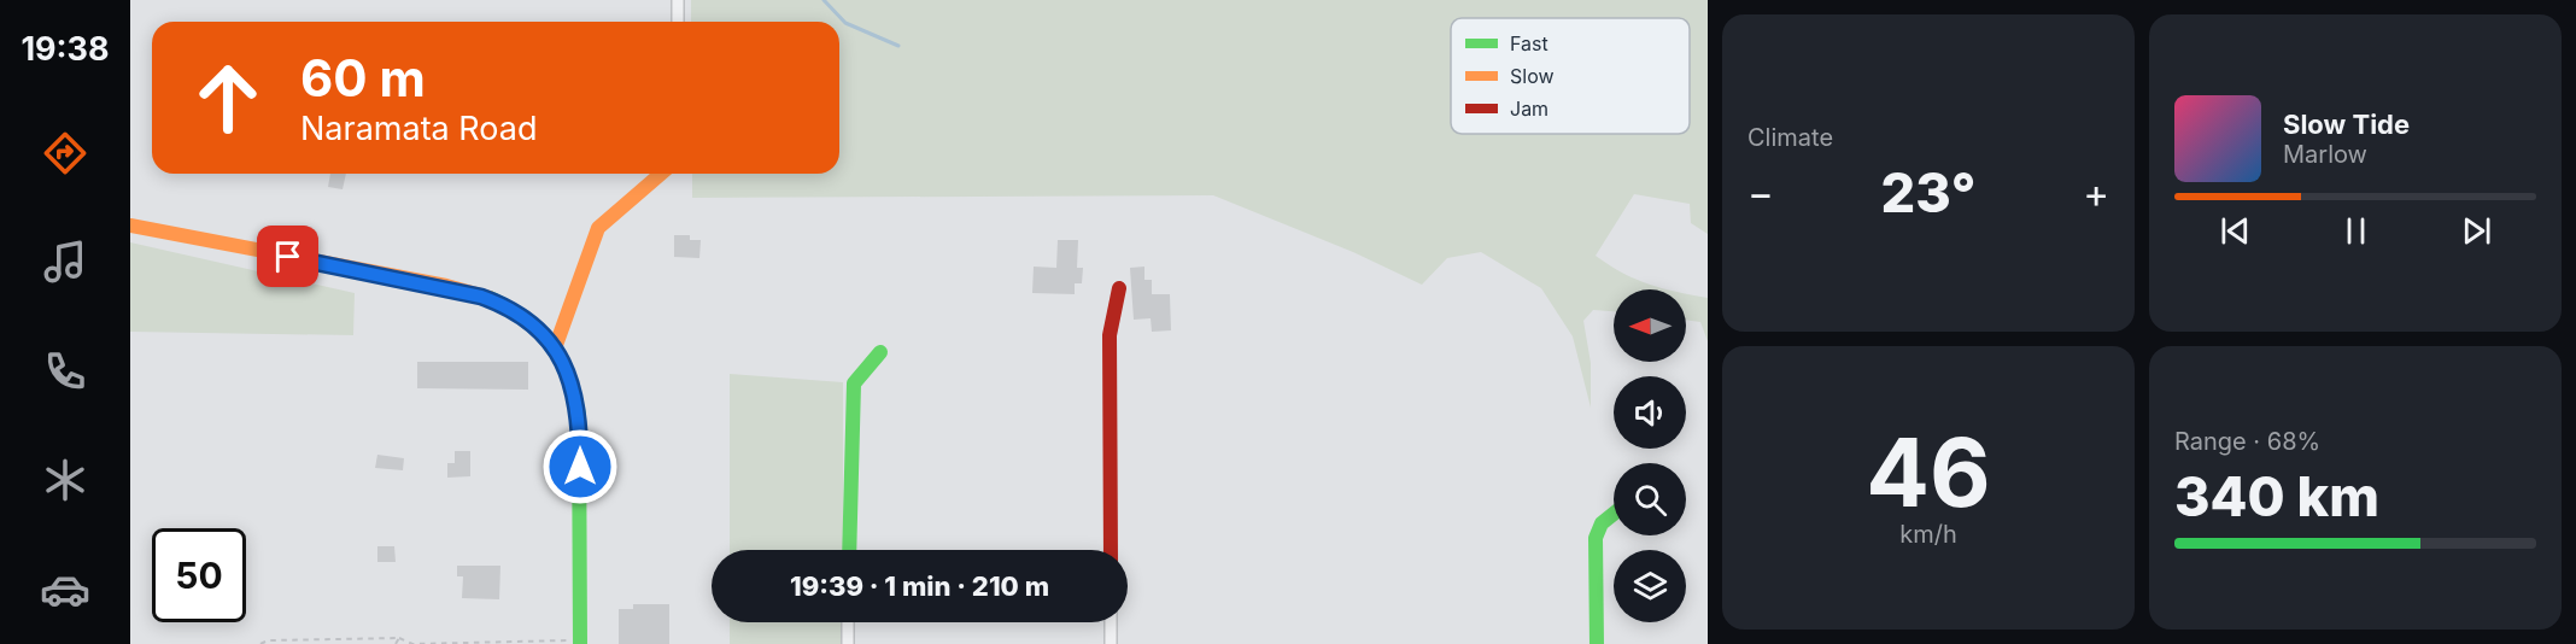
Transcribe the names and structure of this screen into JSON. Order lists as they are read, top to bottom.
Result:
{
  "legend": ["Fast", "Slow", "Jam"],
  "north": "left",
  "page": {
    "tabs": "19:38",
    "tile": [
      "Climate",
      ["46", "km/h"],
      ["Range · 68%", "340 km"]
    ],
    "turn": ["60 m", "Naramata Road"],
    "song": ["Slow Tide", "Marlow"],
    "heat": ["−", "23°", "+"],
    "limit": "50",
    "trip": "19:39 · 1 min · 210 m"
  }
}
